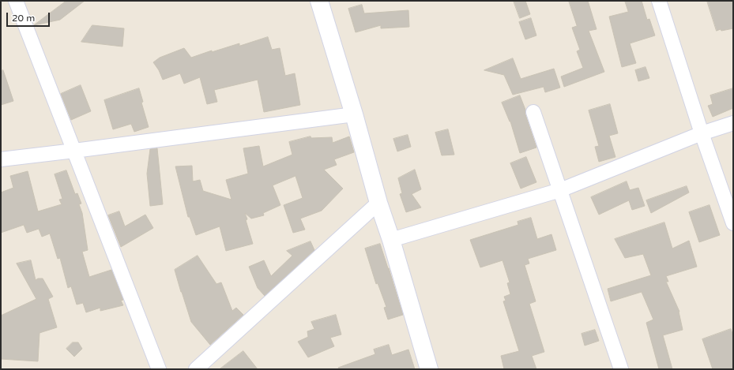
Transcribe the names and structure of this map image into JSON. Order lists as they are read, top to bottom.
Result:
{
  "scale_bar": "20 m"
}
